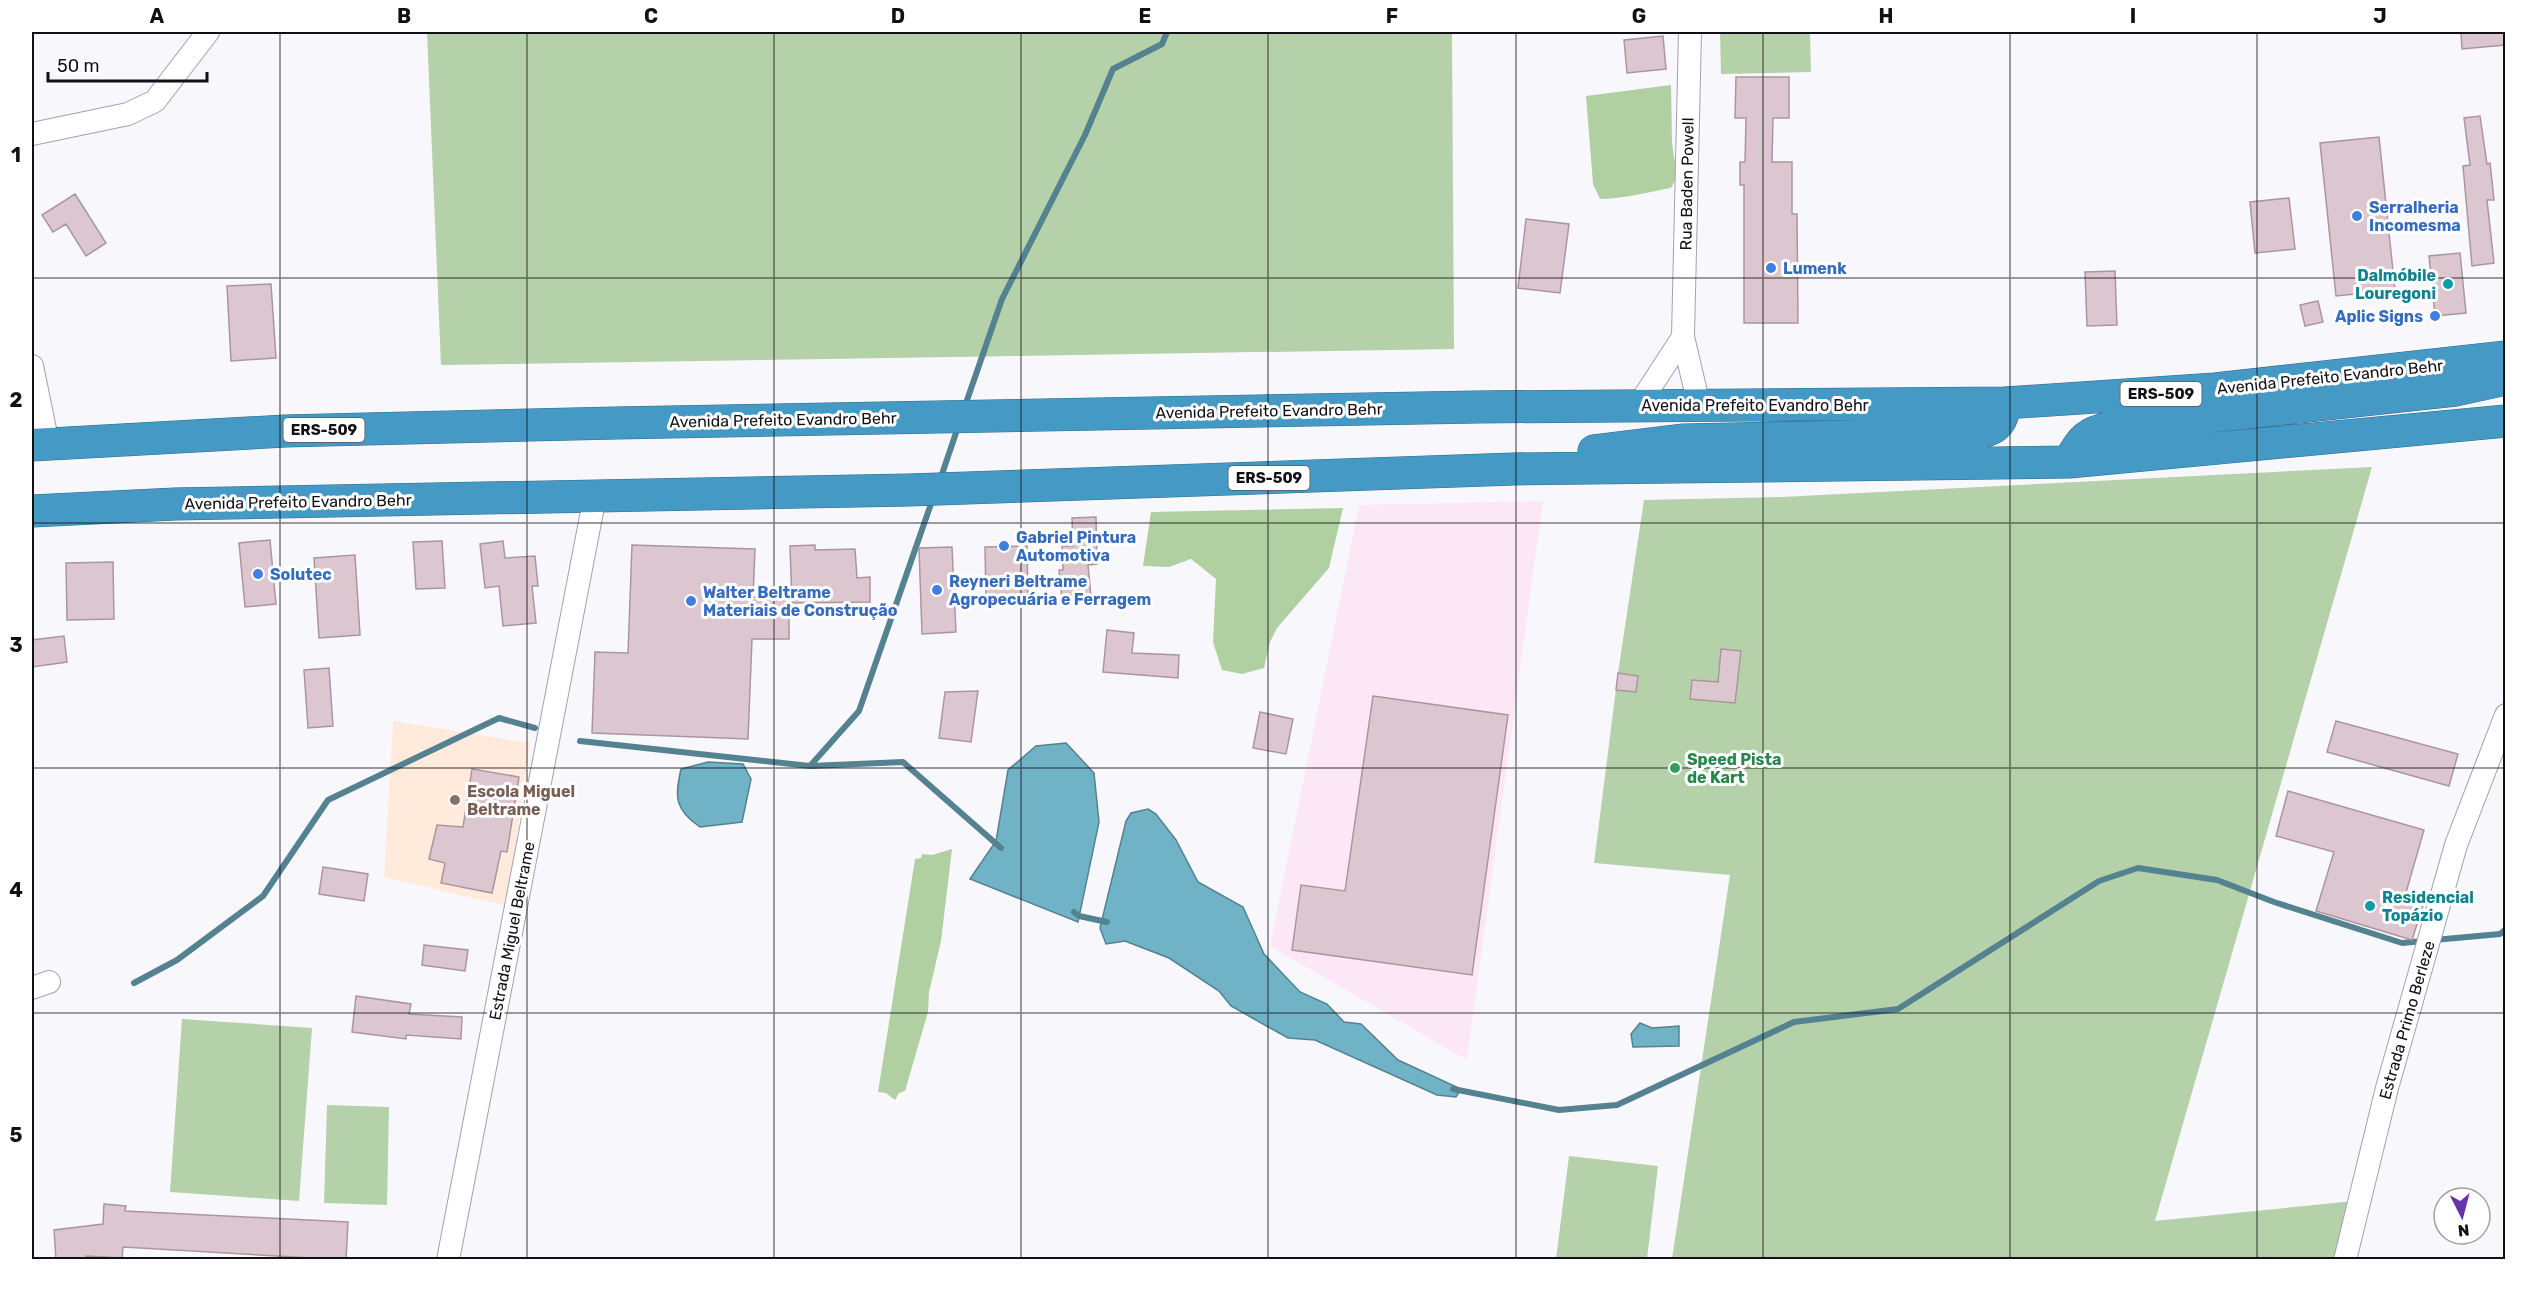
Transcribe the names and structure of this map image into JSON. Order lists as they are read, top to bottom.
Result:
{
  "streets": {
    "highway": ["Avenida Prefeito Evandro Behr", "ERS-509"],
    "street": ["Rua Baden Powell", "Estrada Miguel Beltrame", "Estrada Primo Berleze"]
  },
  "crossings": [
    ["Rua Baden Powell", "Avenida Prefeito Evandro Behr"],
    ["Avenida Prefeito Evandro Behr", "Estrada Miguel Beltrame"]
  ],
  "places": [
    "Serralheria Incomesma",
    "Lumenk",
    "Dalmóbile Louregoni",
    "Aplic Signs",
    "Gabriel Pintura Automotiva",
    "Solutec",
    "Reyneri Beltrame Agropecuária e Ferragem",
    "Walter Beltrame Materiais de Construção",
    "Speed Pista de Kart",
    "Escola Miguel Beltrame",
    "Residencial Topázio"
  ],
  "scale_bar": "50 m",
  "north": "bottom",
  "grid": {
    "columns": [
      "A",
      "B",
      "C",
      "D",
      "E",
      "F",
      "G",
      "H",
      "I",
      "J"
    ],
    "rows": [
      "1",
      "2",
      "3",
      "4",
      "5"
    ]
  }
}
